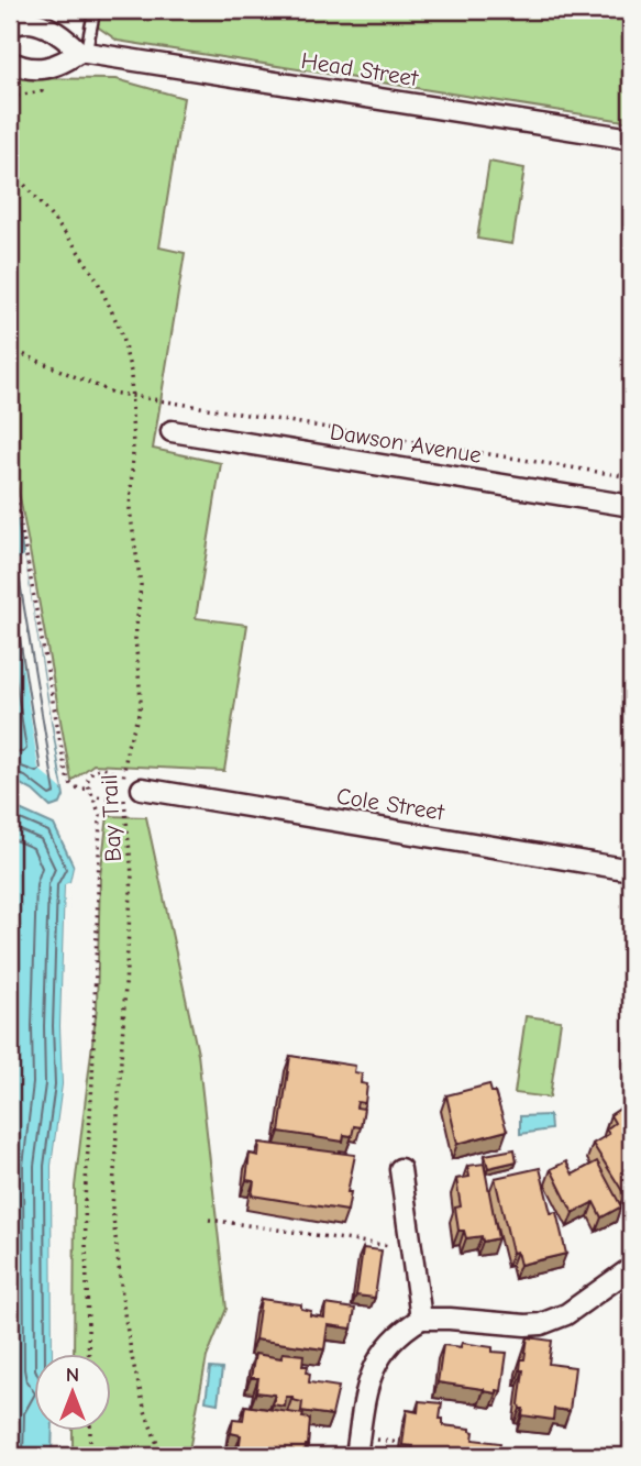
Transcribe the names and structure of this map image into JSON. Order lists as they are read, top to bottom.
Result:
{
  "streets": {
    "street": ["Head Street", "Dawson Avenue", "Cole Street"],
    "path": ["Bay Trail"]
  },
  "crossings": [
    ["Cole Street", "Bay Trail"]
  ],
  "north": "top"
}
